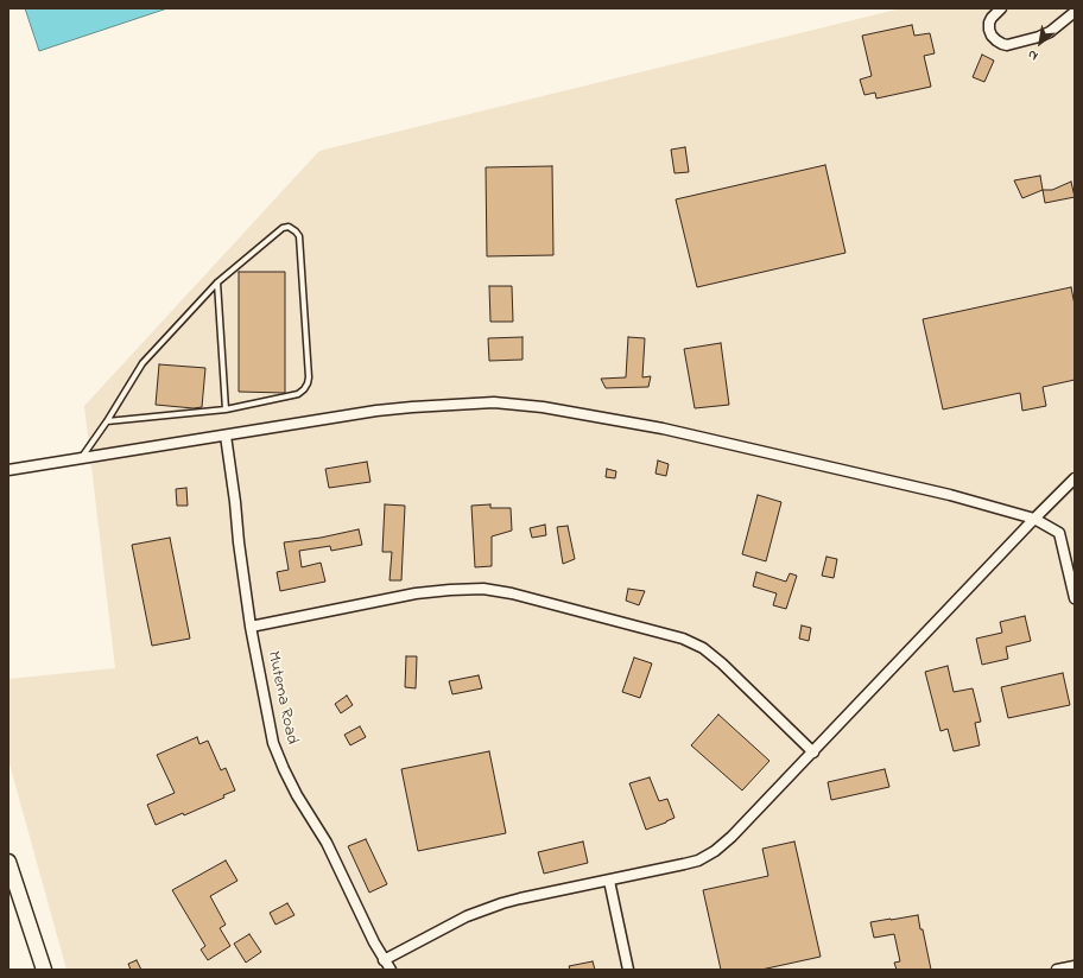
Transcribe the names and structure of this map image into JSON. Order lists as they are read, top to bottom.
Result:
{
  "streets": {
    "street": ["Mutema Road"]
  },
  "north": "bottom left"
}
